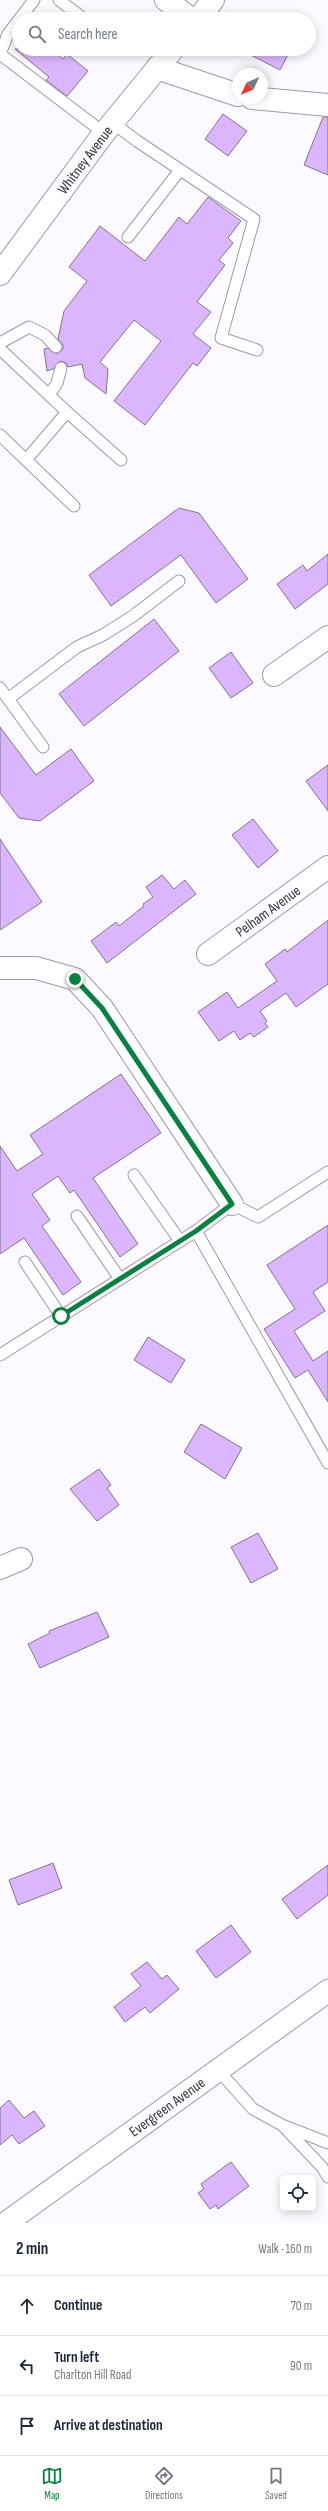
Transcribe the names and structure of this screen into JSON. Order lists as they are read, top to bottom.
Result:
{
  "streets": {
    "street": ["Whitney Avenue", "Pelham Avenue", "Evergreen Avenue"]
  },
  "north": "bottom left",
  "page": {
    "search": "Search here",
    "heading": ["2 min", "Walk · 160 m"],
    "list": [
      ["Continue", "70 m"],
      ["Turn left", "Charlton Hill Road", "90 m"],
      "Arrive at destination"
    ],
    "nav": ["Map", "Directions", "Saved"]
  }
}
